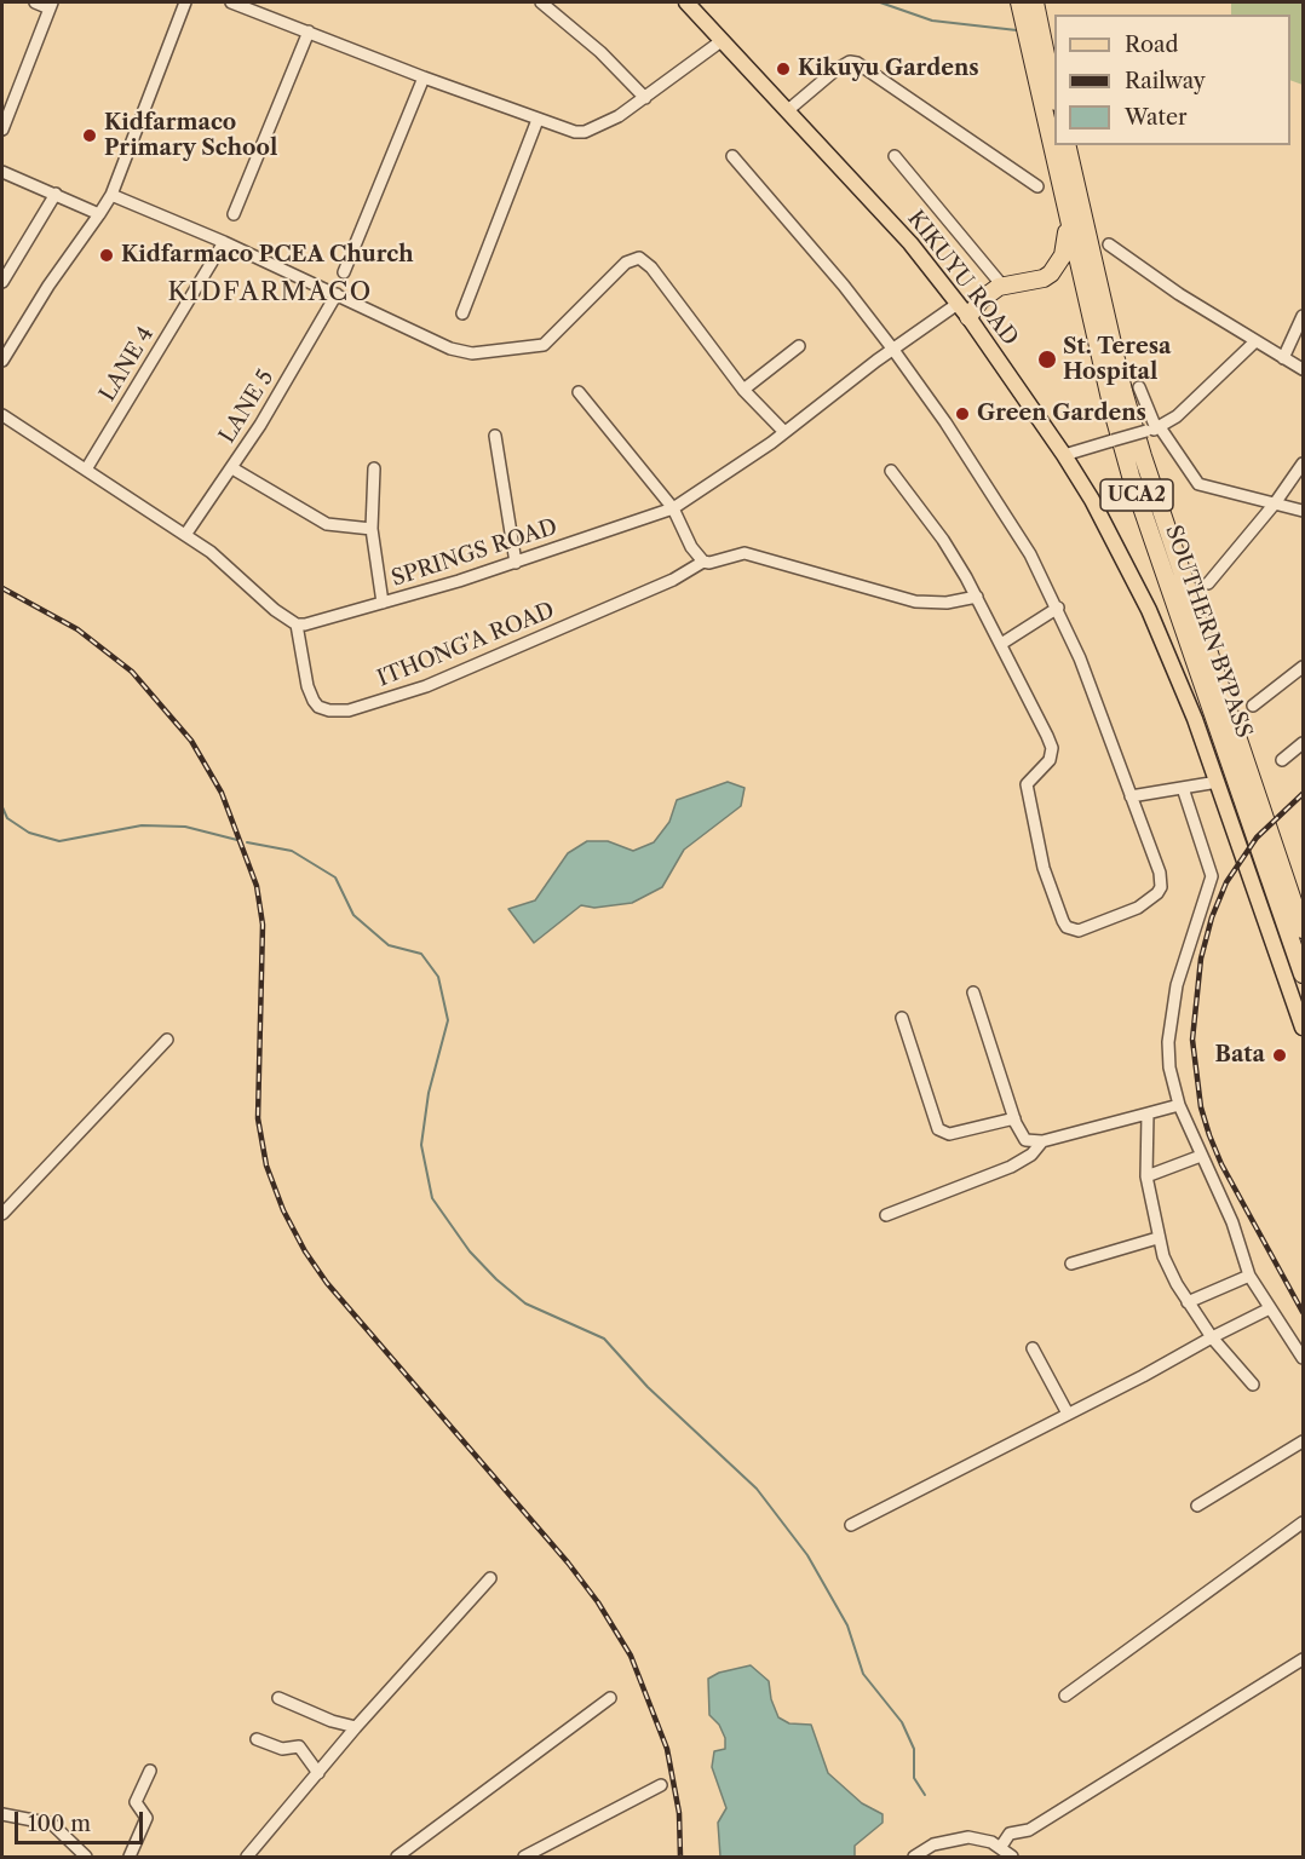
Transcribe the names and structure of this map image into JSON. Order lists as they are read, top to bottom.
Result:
{
  "streets": {
    "highway": ["UCA2", "SOUTHERN BYPASS"],
    "main road": ["KIKUYU ROAD"],
    "street": [
      "LANE 4",
      "LANE 5",
      "SPRINGS ROAD",
      "ITHONG'A ROAD"
    ]
  },
  "crossings": [
    ["KIKUYU ROAD", "SPRINGS ROAD"],
    ["SPRINGS ROAD", "ITHONG'A ROAD"]
  ],
  "districts": ["KIDFARMACO"],
  "places": [
    "Kikuyu Gardens",
    "Kidfarmaco Primary School",
    "Kidfarmaco PCEA Church",
    "St. Teresa Hospital",
    "Green Gardens",
    "Bata"
  ],
  "legend": ["Road", "Railway", "Water"],
  "scale_bar": "100 m"
}
